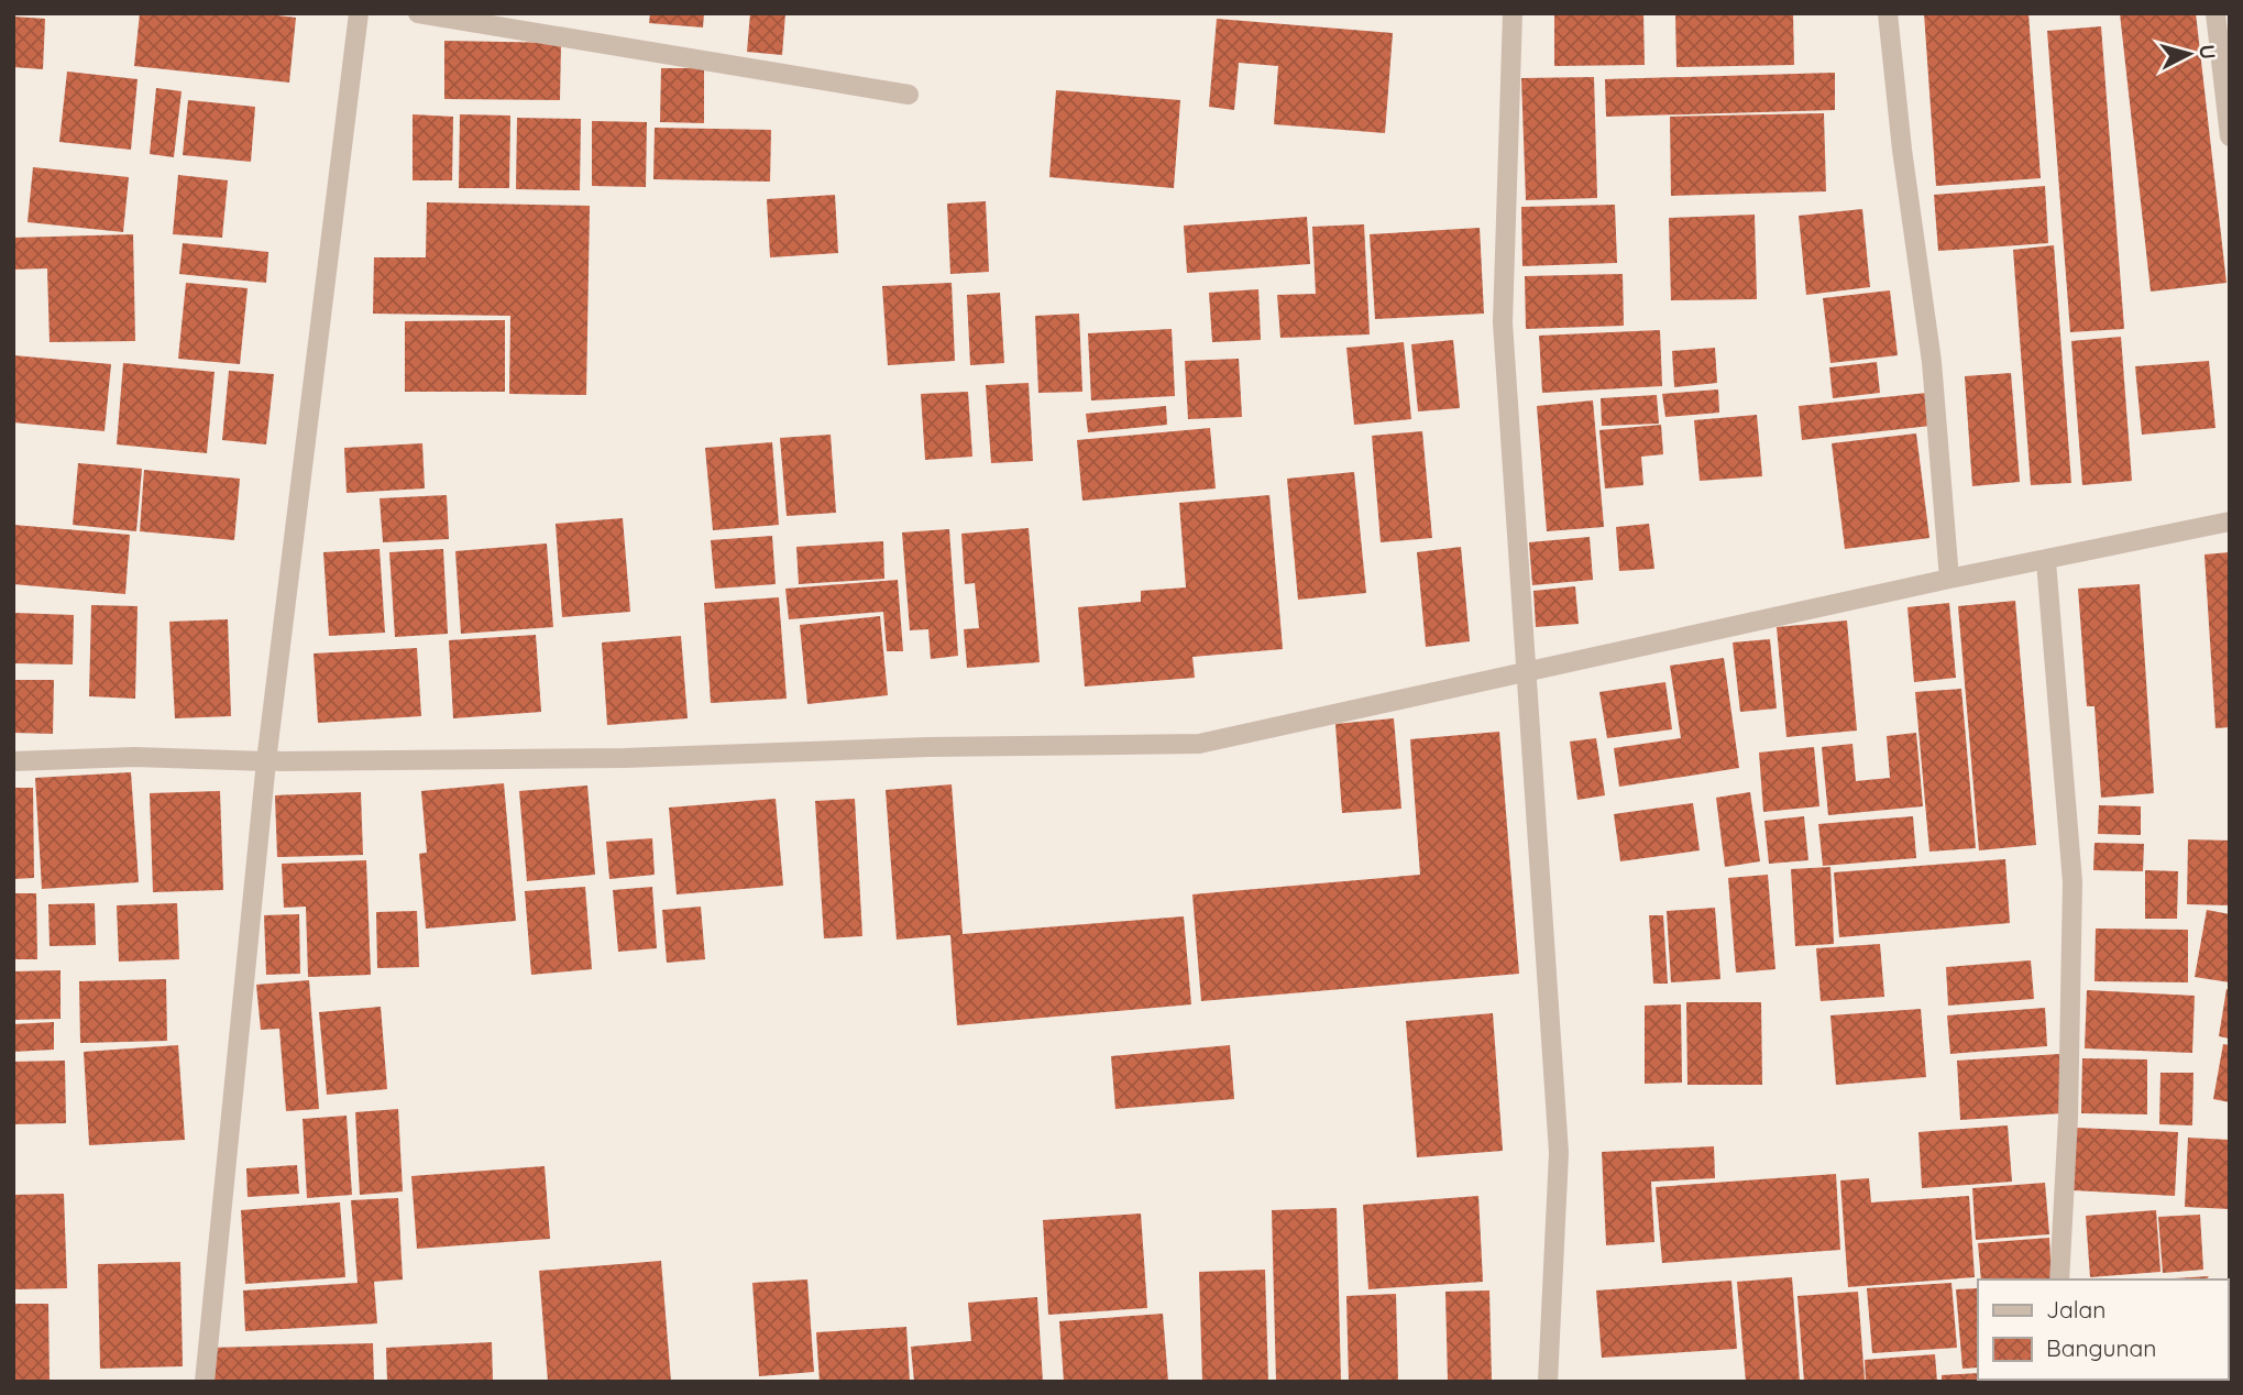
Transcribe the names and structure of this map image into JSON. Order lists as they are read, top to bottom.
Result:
{
  "legend": ["Jalan", "Bangunan"],
  "north": "right"
}
